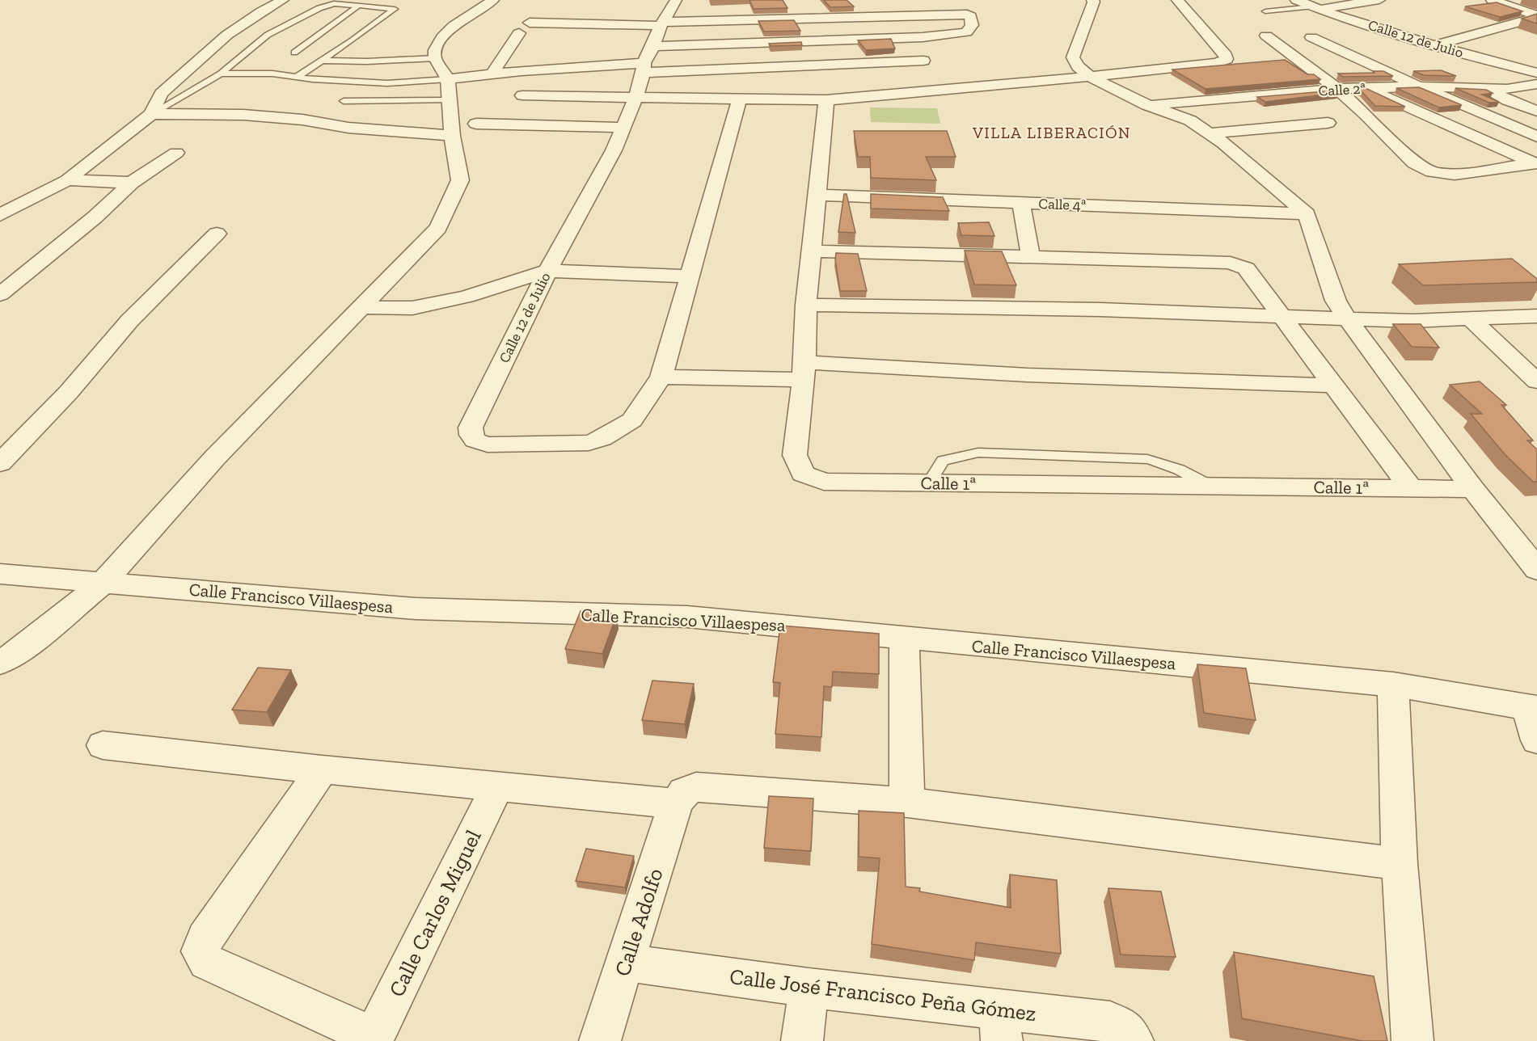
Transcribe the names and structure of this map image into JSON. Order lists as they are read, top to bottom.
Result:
{
  "streets": {
    "street": [
      "Calle 12 de Julio",
      "Calle 2ª",
      "Calle 4ª",
      "Calle 1ª",
      "Calle Francisco Villaespesa",
      "Calle Carlos Miguel",
      "Calle Adolfo",
      "Calle José Francisco Peña Gómez"
    ]
  },
  "crossings": [
    ["Calle 4ª", "Calle 1ª"],
    ["Calle Adolfo", "Calle José Francisco Peña Gómez"]
  ],
  "districts": ["VILLA LIBERACIÓN"]
}
